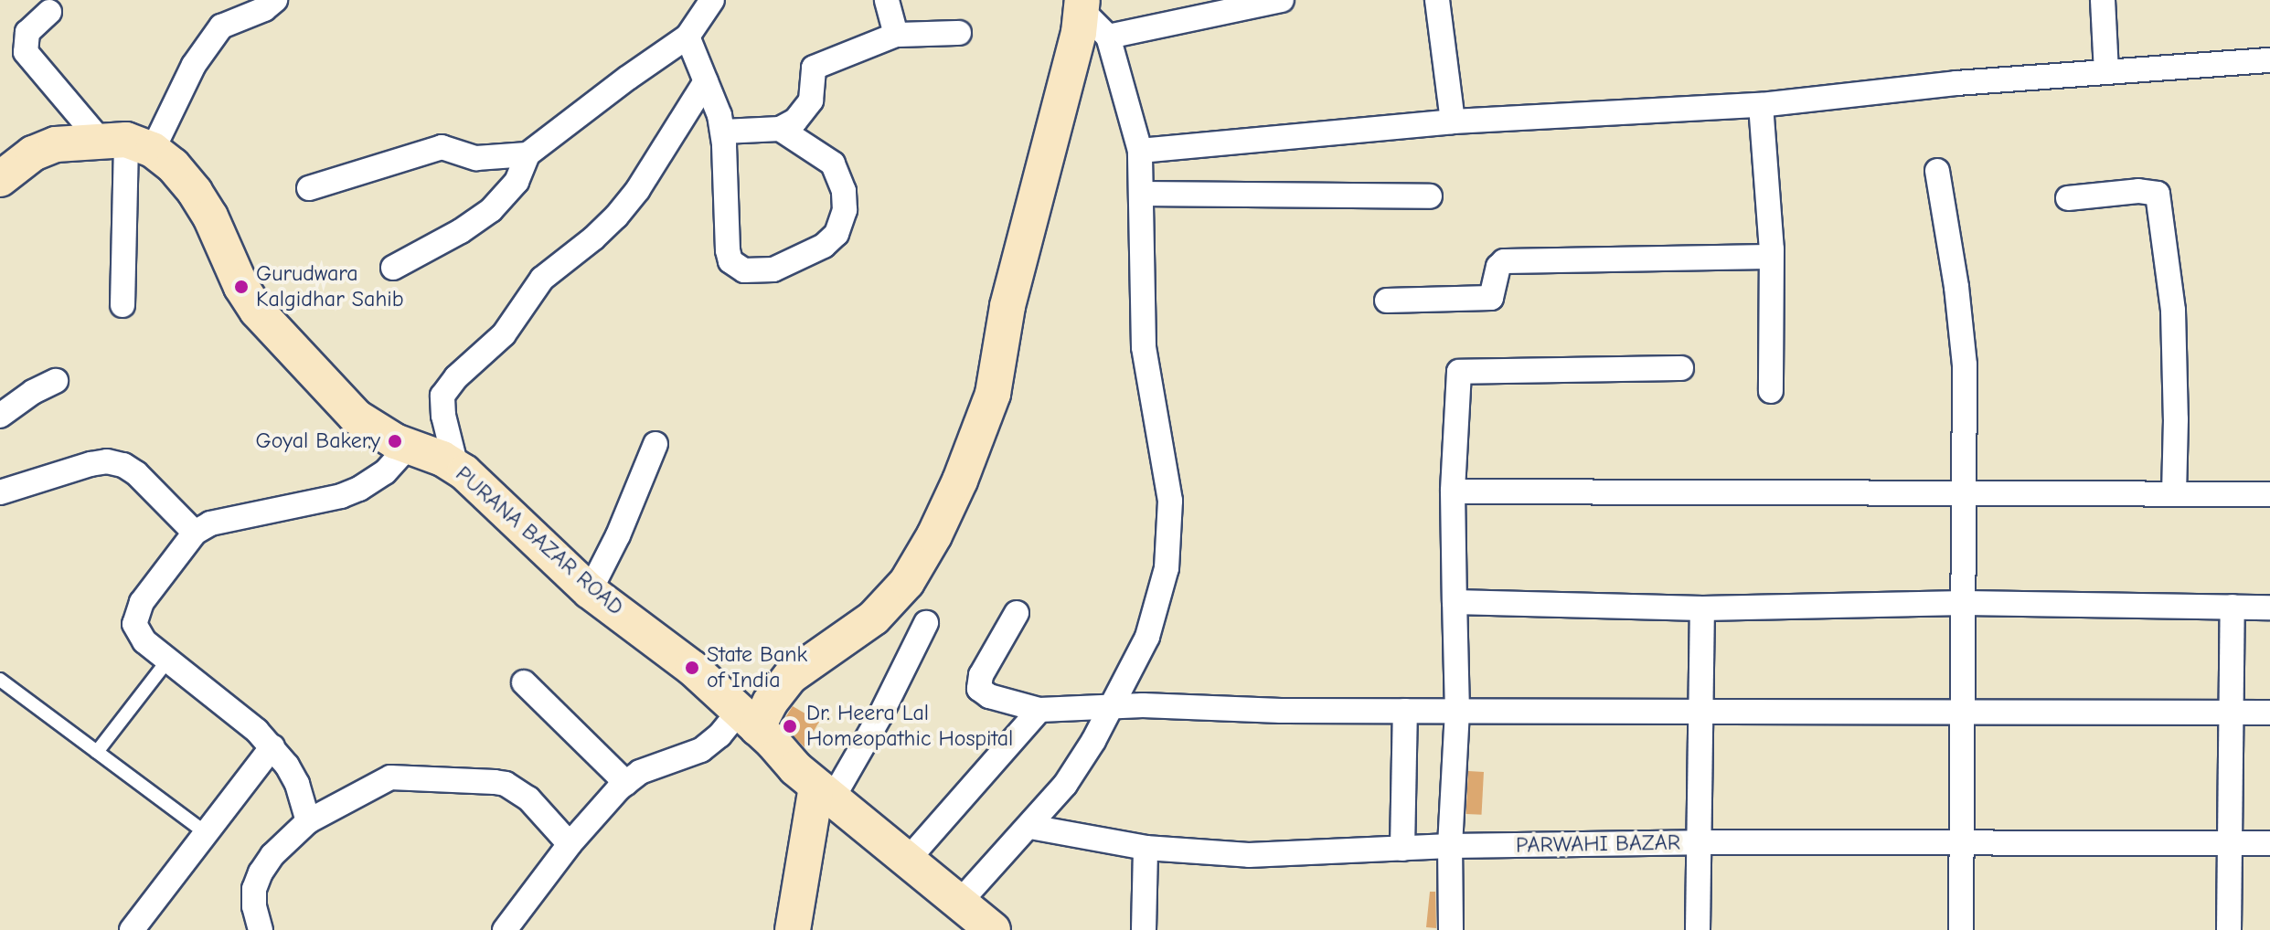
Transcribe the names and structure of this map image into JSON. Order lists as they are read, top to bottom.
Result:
{
  "streets": {
    "street": ["PURANA BAZAR ROAD", "PARWAHI BAZAR"]
  },
  "places": [
    "Gurudwara Kalgidhar Sahib",
    "Goyal Bakery",
    "State Bank of India",
    "Dr. Heera Lal Homeopathic Hospital"
  ]
}
